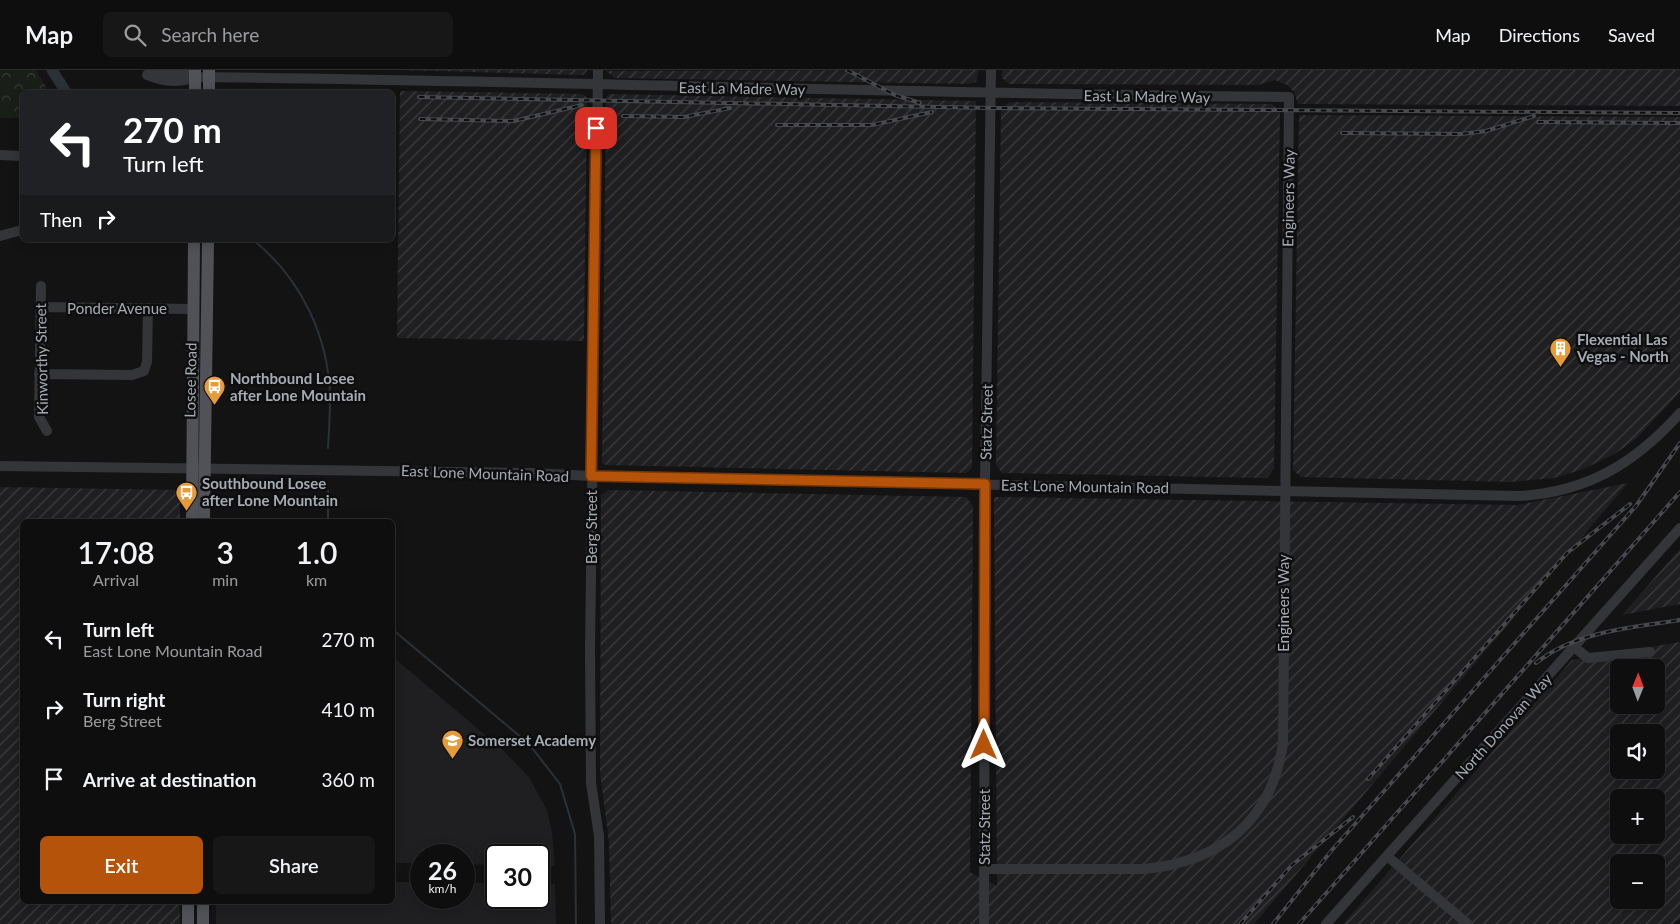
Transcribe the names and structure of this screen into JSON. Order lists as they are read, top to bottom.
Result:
{
  "streets": {
    "main road": ["Losee Road"],
    "street": [
      "East La Madre Way",
      "Engineers Way",
      "Ponder Avenue",
      "Kinworthy Street",
      "Statz Street",
      "East Lone Mountain Road",
      "Berg Street",
      "North Donovan Way"
    ]
  },
  "crossings": [
    ["East La Madre Way", "Engineers Way"],
    ["East La Madre Way", "Statz Street"],
    ["East La Madre Way", "Berg Street"],
    ["Engineers Way", "Statz Street"],
    ["Engineers Way", "East Lone Mountain Road"],
    ["Ponder Avenue", "Kinworthy Street"],
    ["Ponder Avenue", "Losee Road"],
    ["Losee Road", "East Lone Mountain Road"],
    ["Statz Street", "East Lone Mountain Road"],
    ["East Lone Mountain Road", "Berg Street"]
  ],
  "places": {
    "building": ["Flexential Las Vegas - North"],
    "bus stop": ["Northbound Losee after Lone Mountain", "Southbound Losee after Lone Mountain"],
    "school or university": ["Somerset Academy"]
  },
  "north": "top",
  "page": {
    "header": "Map",
    "search": "Search here",
    "nav": ["Map", "Directions", "Saved"],
    "turn": ["270 m", "Turn left"],
    "then": "Then",
    "eta": [
      "17:08",
      "Arrival",
      "3",
      "min",
      "1.0",
      "km"
    ],
    "list": [
      {
        "name": "Turn left",
        "note": "East Lone Mountain Road",
        "value": "270 m"
      },
      {
        "name": "Turn right",
        "note": "Berg Street",
        "value": "410 m"
      },
      {
        "name": "Arrive at destination",
        "value": "360 m"
      }
    ],
    "map_buttons": ["+", "−"],
    "buttons": ["Exit", "Share"],
    "speed": "26 km/h",
    "limit": "30"
  }
}
